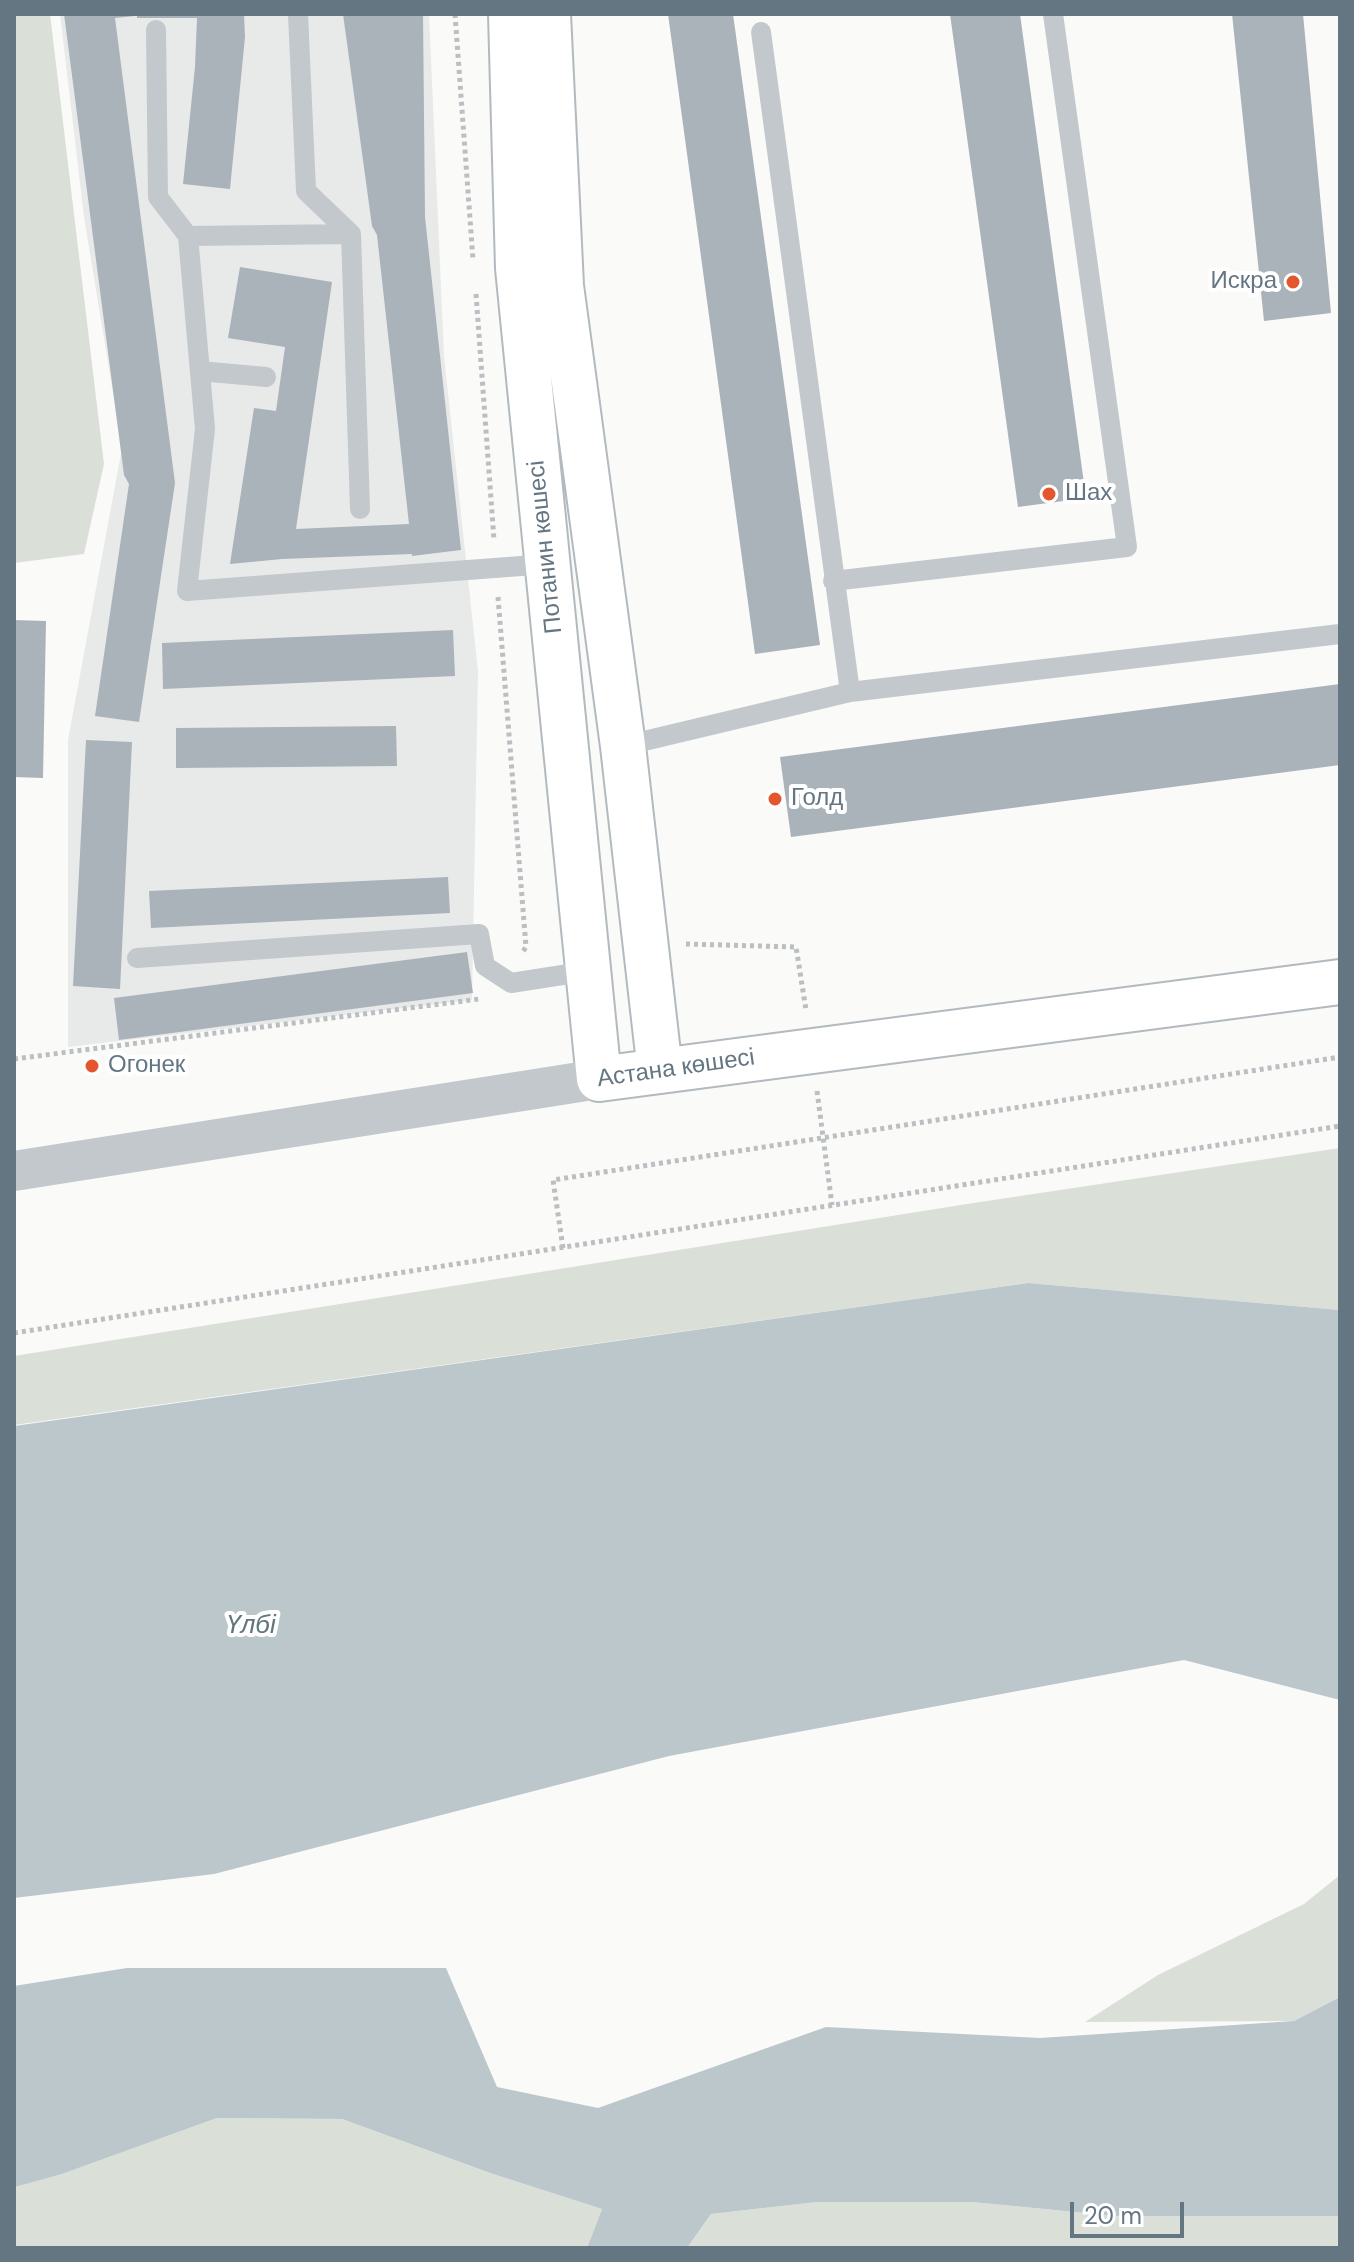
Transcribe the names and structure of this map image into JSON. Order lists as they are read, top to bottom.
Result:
{
  "streets": {
    "main road": ["Потанин көшесі", "Астана көшесі"]
  },
  "crossings": [
    ["Потанин көшесі", "Астана көшесі"]
  ],
  "water": ["Үлбі"],
  "places": [
    "Искра",
    "Шах",
    "Голд",
    "Огонек"
  ],
  "scale_bar": "20 m"
}
